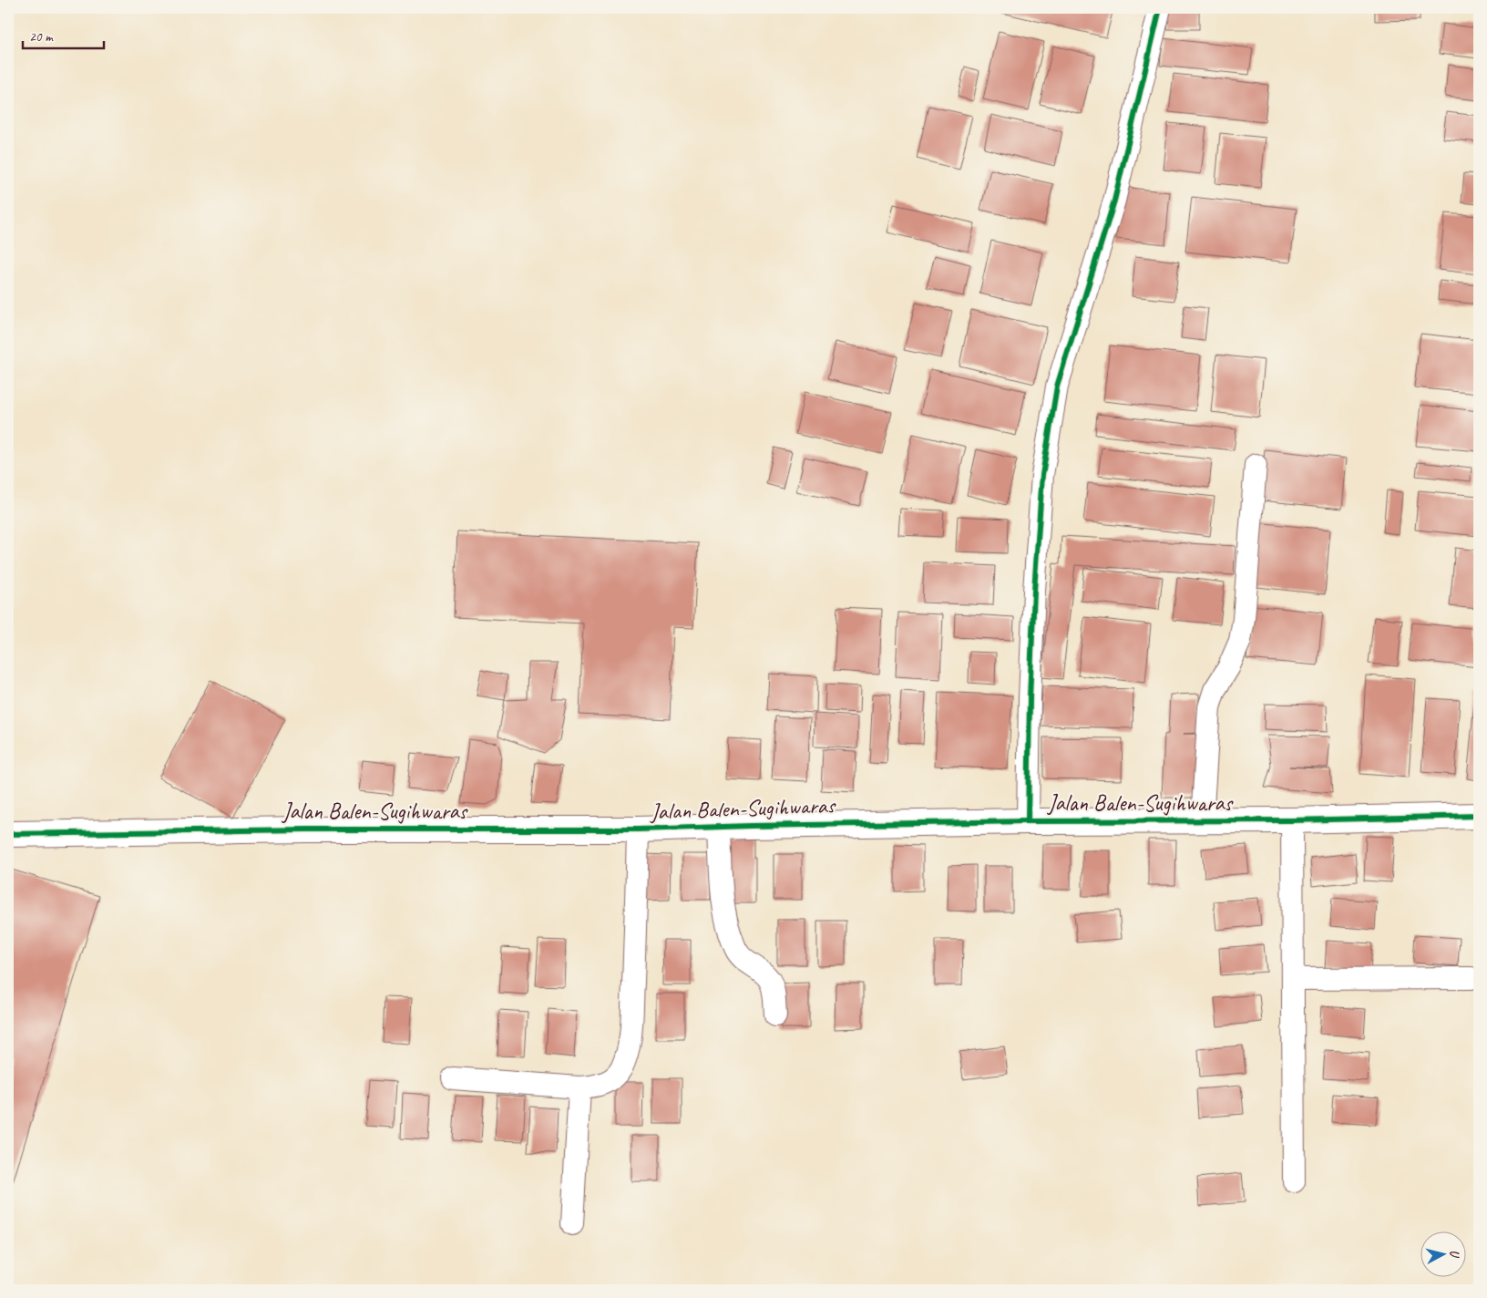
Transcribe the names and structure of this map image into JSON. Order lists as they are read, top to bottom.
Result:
{
  "streets": {
    "street": ["Jalan Balen-Sugihwaras"]
  },
  "scale_bar": "20 m",
  "north": "right"
}
